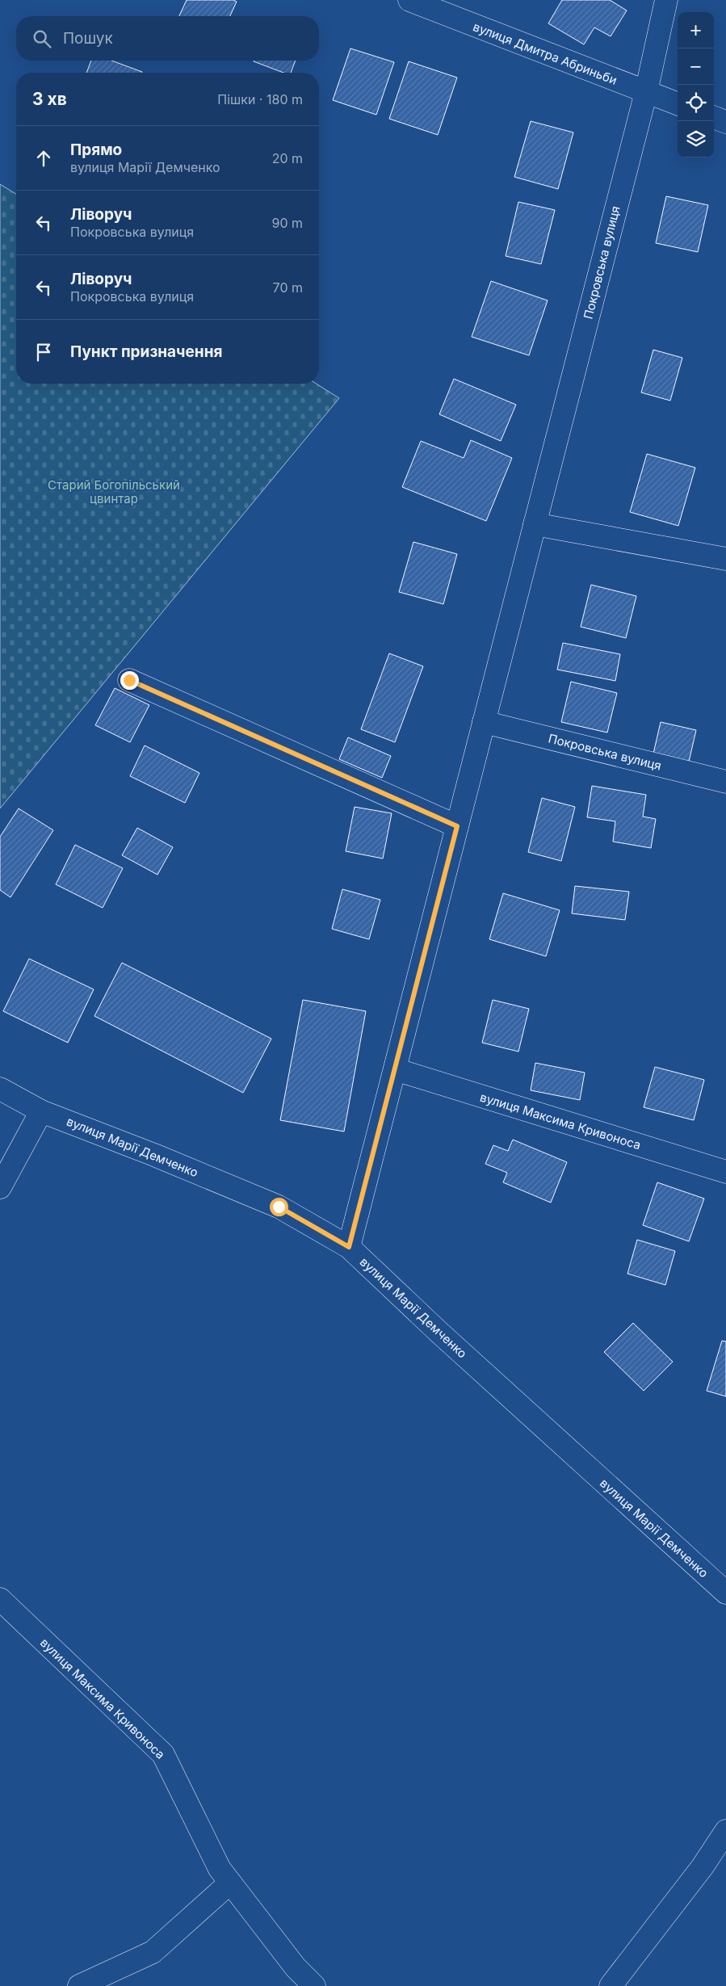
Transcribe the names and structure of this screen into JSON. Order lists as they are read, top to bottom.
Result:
{
  "streets": {
    "street": [
      "вулиця Дмитра Абриньби",
      "Покровська вулиця",
      "вулиця Максима Кривоноса",
      "вулиця Марії Демченко"
    ]
  },
  "crossings": [
    ["вулиця Дмитра Абриньби", "Покровська вулиця"],
    ["Покровська вулиця", "вулиця Максима Кривоноса"],
    ["Покровська вулиця", "вулиця Марії Демченко"]
  ],
  "parks": ["Старий Богопільський цвинтар"],
  "page": {
    "map_buttons": ["+", "−"],
    "search": "Пошук",
    "heading": ["3 хв", "Пішки · 180 m"],
    "list": [
      ["Прямо", "вулиця Марії Демченко", "20 m"],
      ["Ліворуч", "Покровська вулиця", "90 m"],
      ["Ліворуч", "Покровська вулиця", "70 m"],
      "Пункт призначення"
    ]
  }
}
